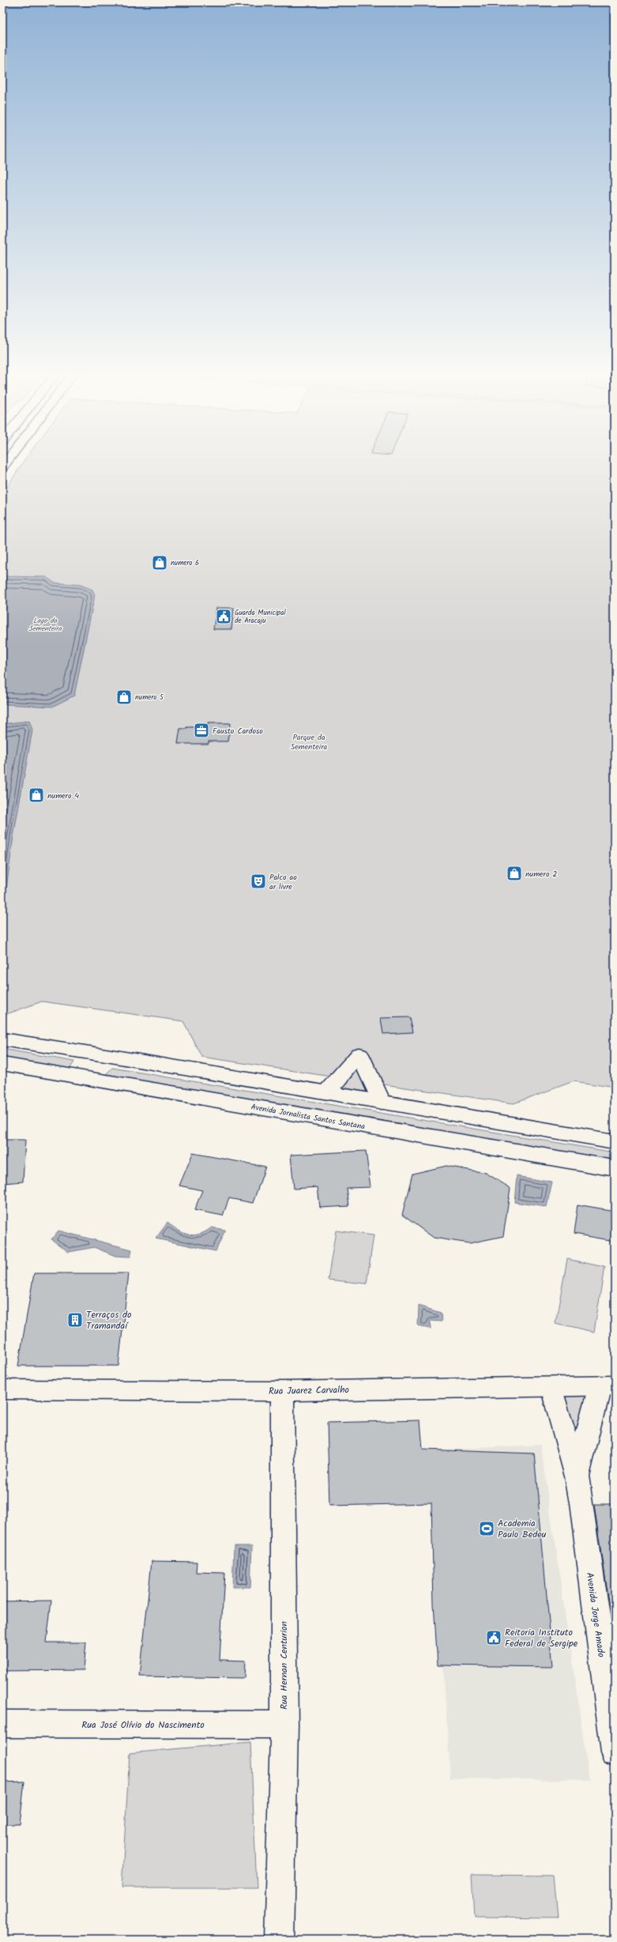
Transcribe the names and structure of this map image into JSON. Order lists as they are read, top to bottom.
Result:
{
  "streets": {
    "main road": [
      "Avenida Jornalista Santos Santana",
      "Rua Juarez Carvalho",
      "Avenida Jorge Amado",
      "Rua Hernan Centurion",
      "Rua José Olívio do Nascimento"
    ]
  },
  "crossings": [
    ["Rua Juarez Carvalho", "Avenida Jorge Amado"],
    ["Rua Juarez Carvalho", "Rua Hernan Centurion"],
    ["Rua Hernan Centurion", "Rua José Olívio do Nascimento"]
  ],
  "water": ["Lago da Sementeira"],
  "parks": ["Parque da Sementeira"],
  "places": {
    "shop": [
      "numero 6",
      "numero 5",
      "numero 4",
      "numero 2"
    ],
    "public building": ["Guarda Municipal de Aracaju", "Reitoria Instituto Federal de Sergipe"],
    "office": ["Fausto Cardoso"],
    "theatre": ["Palco ao ar livre"],
    "building": ["Terraços do Tramandaí"],
    "sports": ["Academia Paulo Bedeu"]
  }
}
